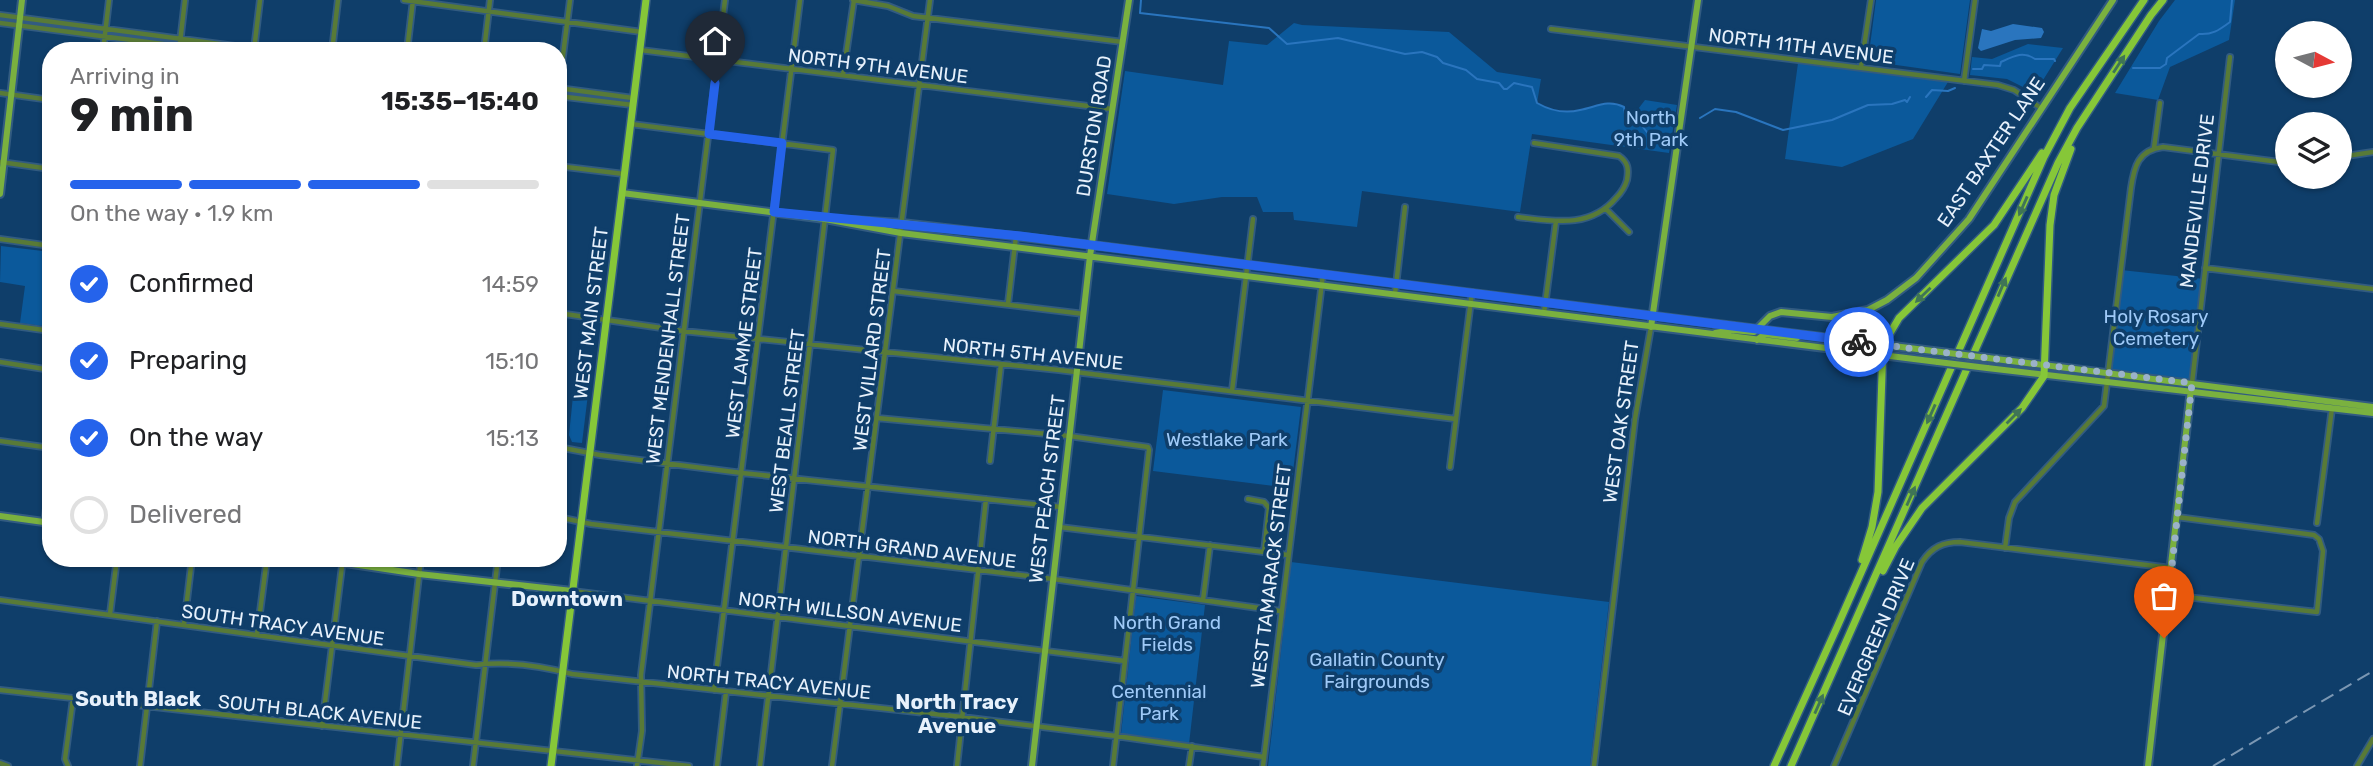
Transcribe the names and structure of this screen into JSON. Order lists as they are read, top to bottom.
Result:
{
  "streets": {
    "highway": ["WEST MAIN STREET"],
    "main road": [
      "DURSTON ROAD",
      "EAST BAXTER LANE",
      "WEST OAK STREET",
      "WEST PEACH STREET"
    ],
    "street": [
      "NORTH 11TH AVENUE",
      "NORTH 9TH AVENUE",
      "MANDEVILLE DRIVE",
      "WEST MENDENHALL STREET",
      "WEST LAMME STREET",
      "WEST VILLARD STREET",
      "NORTH 5TH AVENUE",
      "WEST BEALL STREET",
      "NORTH GRAND AVENUE",
      "WEST TAMARACK STREET",
      "NORTH WILLSON AVENUE",
      "SOUTH TRACY AVENUE",
      "EVERGREEN DRIVE",
      "NORTH TRACY AVENUE",
      "SOUTH BLACK AVENUE"
    ]
  },
  "crossings": [
    ["NORTH 11TH AVENUE", "EAST BAXTER LANE"],
    ["NORTH 11TH AVENUE", "WEST OAK STREET"],
    ["NORTH 9TH AVENUE", "DURSTON ROAD"],
    ["NORTH 9TH AVENUE", "WEST MAIN STREET"],
    ["NORTH 9TH AVENUE", "WEST MENDENHALL STREET"],
    ["NORTH 9TH AVENUE", "WEST LAMME STREET"],
    ["NORTH 9TH AVENUE", "WEST VILLARD STREET"],
    ["DURSTON ROAD", "WEST PEACH STREET"],
    ["WEST MAIN STREET", "NORTH 5TH AVENUE"],
    ["WEST MAIN STREET", "NORTH GRAND AVENUE"],
    ["WEST MAIN STREET", "NORTH WILLSON AVENUE"],
    ["WEST MAIN STREET", "SOUTH TRACY AVENUE"],
    ["WEST MAIN STREET", "NORTH TRACY AVENUE"],
    ["WEST MAIN STREET", "SOUTH BLACK AVENUE"],
    ["WEST MENDENHALL STREET", "NORTH 5TH AVENUE"],
    ["WEST MENDENHALL STREET", "NORTH GRAND AVENUE"],
    ["WEST MENDENHALL STREET", "NORTH WILLSON AVENUE"],
    ["WEST MENDENHALL STREET", "NORTH TRACY AVENUE"],
    ["WEST MENDENHALL STREET", "SOUTH BLACK AVENUE"],
    ["WEST LAMME STREET", "NORTH 5TH AVENUE"],
    ["WEST LAMME STREET", "WEST BEALL STREET"],
    ["WEST LAMME STREET", "NORTH GRAND AVENUE"],
    ["WEST LAMME STREET", "NORTH WILLSON AVENUE"],
    ["WEST LAMME STREET", "NORTH TRACY AVENUE"],
    ["WEST VILLARD STREET", "NORTH 5TH AVENUE"],
    ["WEST VILLARD STREET", "NORTH GRAND AVENUE"],
    ["WEST VILLARD STREET", "NORTH WILLSON AVENUE"],
    ["WEST VILLARD STREET", "NORTH TRACY AVENUE"],
    ["NORTH 5TH AVENUE", "WEST BEALL STREET"],
    ["NORTH 5TH AVENUE", "WEST PEACH STREET"],
    ["NORTH 5TH AVENUE", "WEST TAMARACK STREET"],
    ["WEST BEALL STREET", "NORTH GRAND AVENUE"],
    ["WEST BEALL STREET", "NORTH WILLSON AVENUE"],
    ["WEST BEALL STREET", "NORTH TRACY AVENUE"],
    ["WEST PEACH STREET", "NORTH GRAND AVENUE"],
    ["WEST PEACH STREET", "NORTH WILLSON AVENUE"],
    ["WEST PEACH STREET", "NORTH TRACY AVENUE"],
    ["NORTH GRAND AVENUE", "WEST TAMARACK STREET"],
    ["WEST TAMARACK STREET", "NORTH TRACY AVENUE"],
    ["SOUTH TRACY AVENUE", "NORTH TRACY AVENUE"]
  ],
  "districts": ["Downtown", "South Black", "North Tracy Avenue"],
  "parks": [
    "North 9th Park",
    "Holy Rosary Cemetery",
    "Westlake Park",
    "North Grand Fields",
    "Gallatin County Fairgrounds",
    "Centennial Park"
  ],
  "north": "right",
  "page": {
    "heading": ["9 min", "Arriving in", "15:35–15:40"],
    "bar": "On the way · 1.9 km",
    "list": [
      ["Confirmed", "14:59"],
      ["Preparing", "15:10"],
      ["On the way", "15:13"],
      "Delivered"
    ]
  }
}
